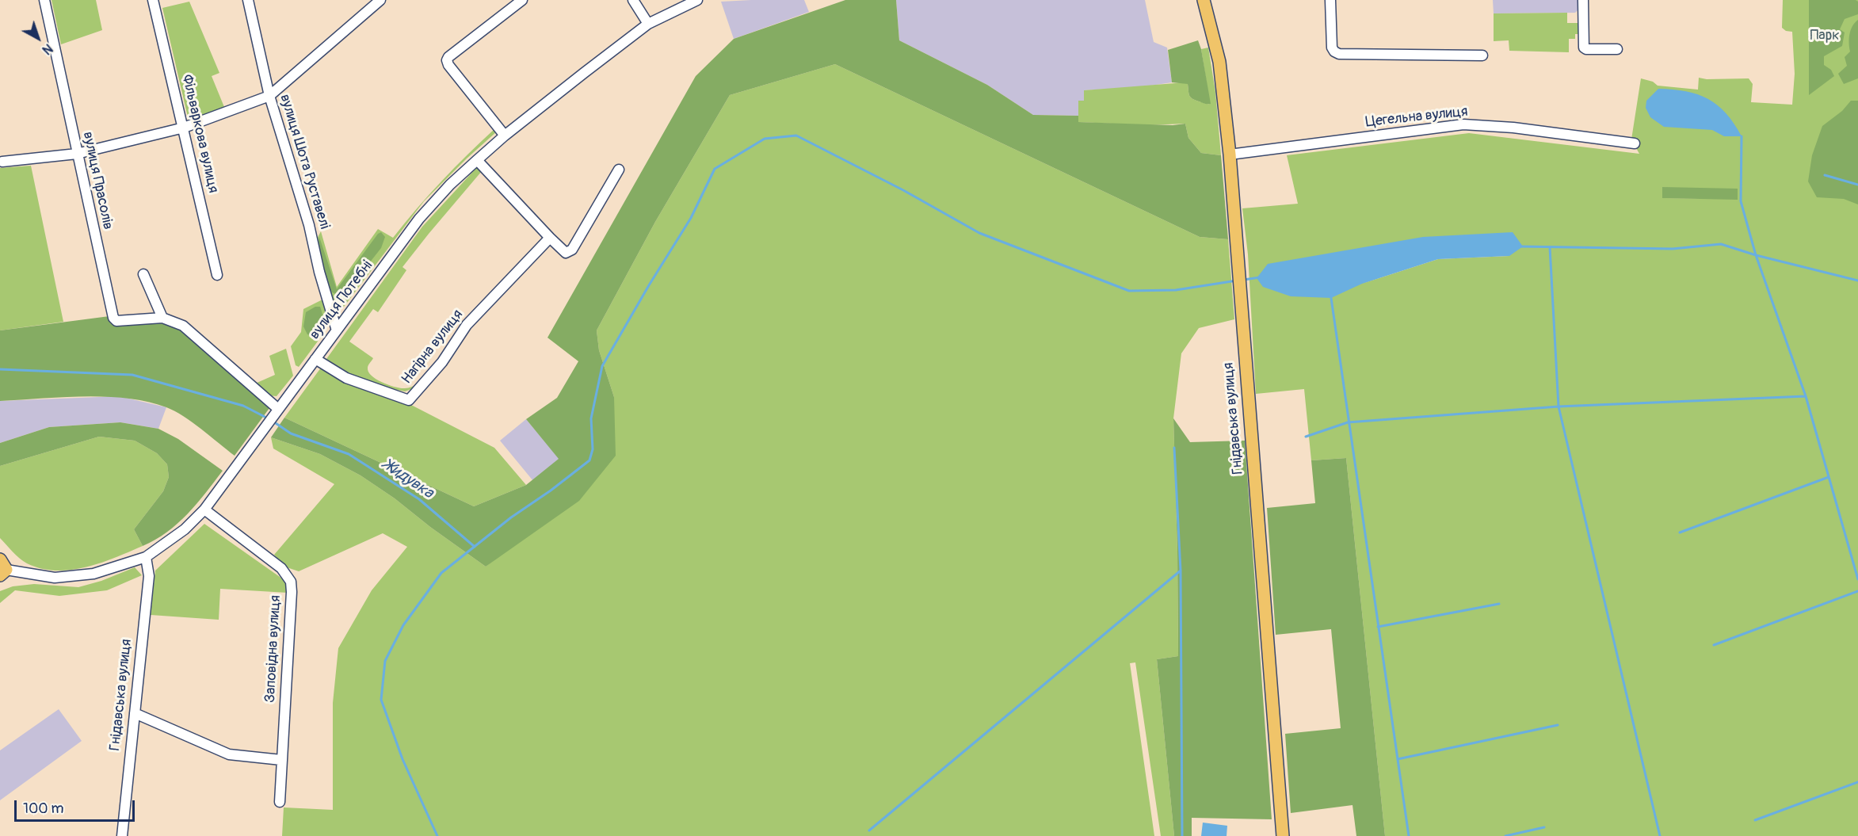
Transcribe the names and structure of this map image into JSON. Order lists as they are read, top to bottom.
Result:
{
  "streets": {
    "main road": ["Гнідавська вулиця"],
    "street": [
      "Цегельна вулиця",
      "Фільваркова вулиця",
      "вулиця Шота Руставелі",
      "вулиця Прасолів",
      "вулиця Потебні",
      "Нагірна вулиця",
      "Заповідна вулиця"
    ]
  },
  "crossings": [
    ["Цегельна вулиця", "Гнідавська вулиця"],
    ["вулиця Шота Руставелі", "вулиця Потебні"],
    ["вулиця Потебні", "Нагірна вулиця"],
    ["вулиця Потебні", "Гнідавська вулиця"],
    ["вулиця Потебні", "Заповідна вулиця"]
  ],
  "water": ["Жидувка"],
  "parks": ["Парк"],
  "scale_bar": "100 m",
  "north": "bottom right"
}
